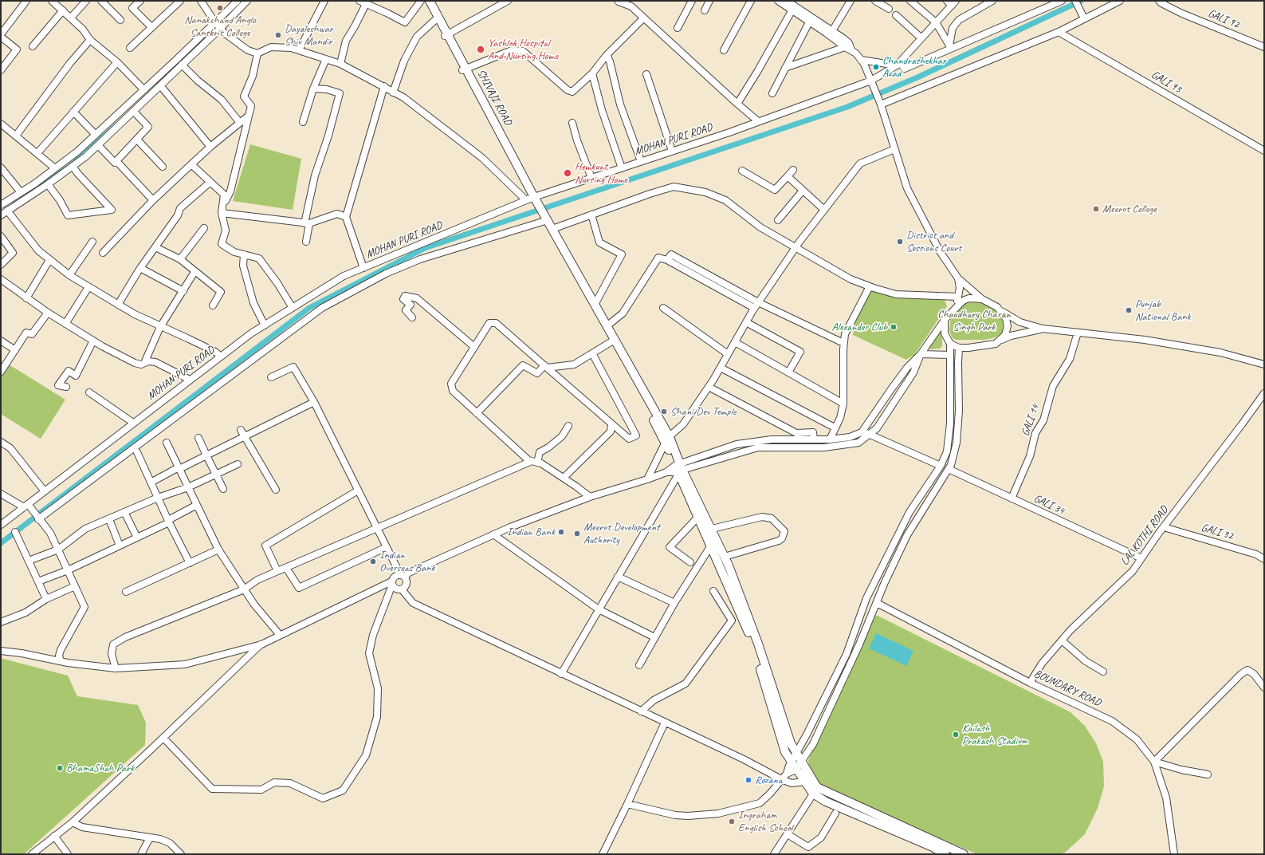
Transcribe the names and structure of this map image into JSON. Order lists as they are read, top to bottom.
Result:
{
  "streets": {
    "main road": ["SHIVAJI ROAD"],
    "street": [
      "GALI 92",
      "GALI 93",
      "MOHAN PURI ROAD",
      "GALI 14",
      "GALI 34",
      "GALI 32",
      "LAL KOTHI ROAD",
      "BOUNDARY ROAD"
    ]
  },
  "crossings": [
    ["SHIVAJI ROAD", "MOHAN PURI ROAD"],
    ["GALI 14", "GALI 34"],
    ["GALI 34", "LAL KOTHI ROAD"],
    ["GALI 32", "LAL KOTHI ROAD"],
    ["LAL KOTHI ROAD", "BOUNDARY ROAD"]
  ],
  "parks": ["Chaudhary Charan Singh Park"],
  "places": [
    "Nanakchand Anglo Sanskrit College",
    "Dayaleshwar Shiv Mandir",
    "Yashlok Hospital And Nursing Home",
    "Chandrashekhar Azad",
    "Hemkunt Nursing Home",
    "Meerut College",
    "District and Sessions Court",
    "Punjab National Bank",
    "Alexander Club",
    "Shani Dev Temple",
    "Indian Bank",
    "Meerut Development Authority",
    "Indian Overseas Bank",
    "Kailash Prakash Stadium",
    "BhamaShah Park",
    "Rozana",
    "Ingraham English School"
  ]
}
